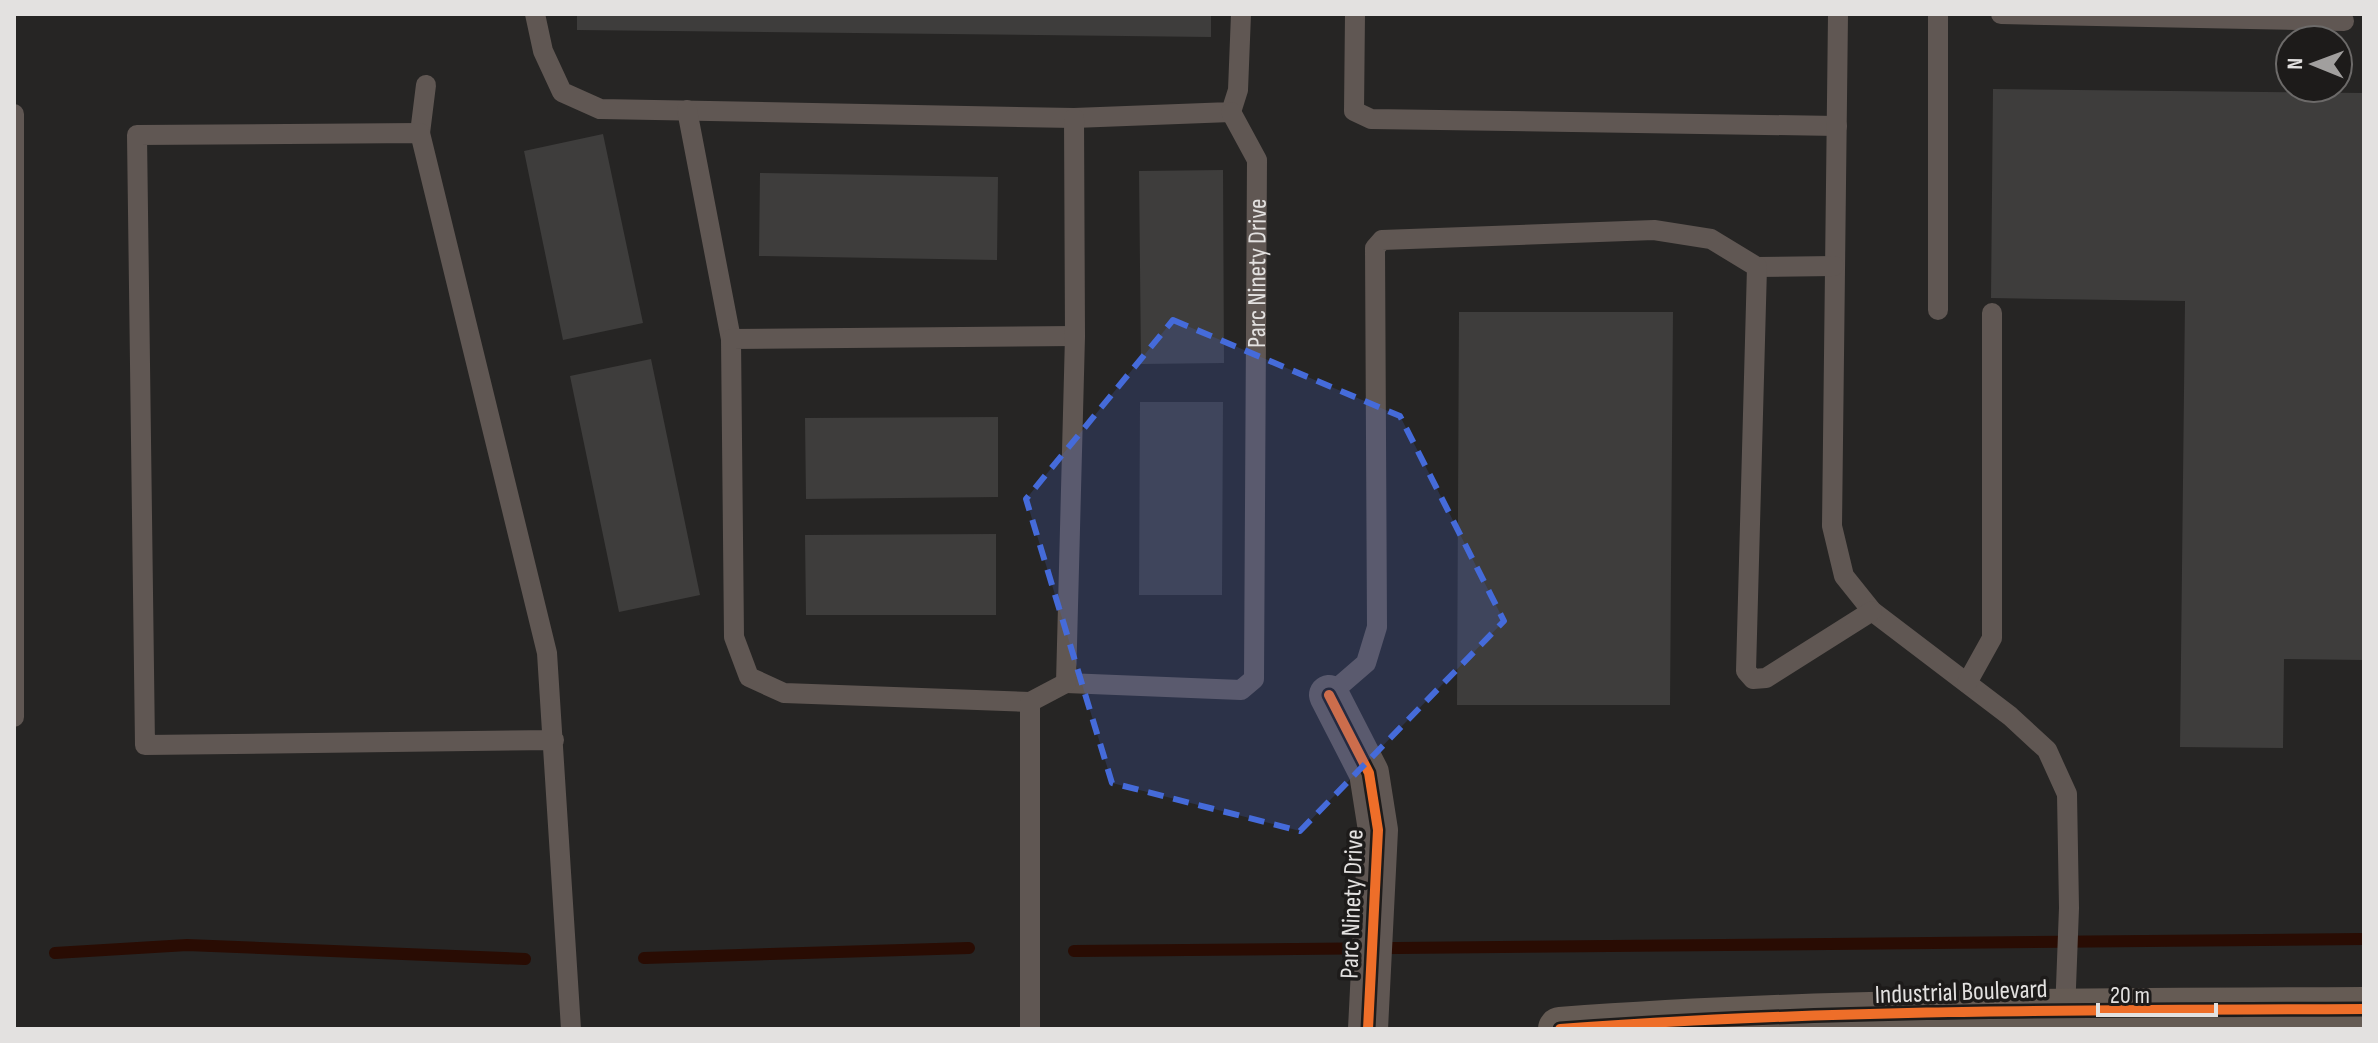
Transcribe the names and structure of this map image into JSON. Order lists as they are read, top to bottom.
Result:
{
  "streets": {
    "street": ["Parc Ninety Drive", "Industrial Boulevard"]
  },
  "scale_bar": "20 m",
  "north": "left"
}
